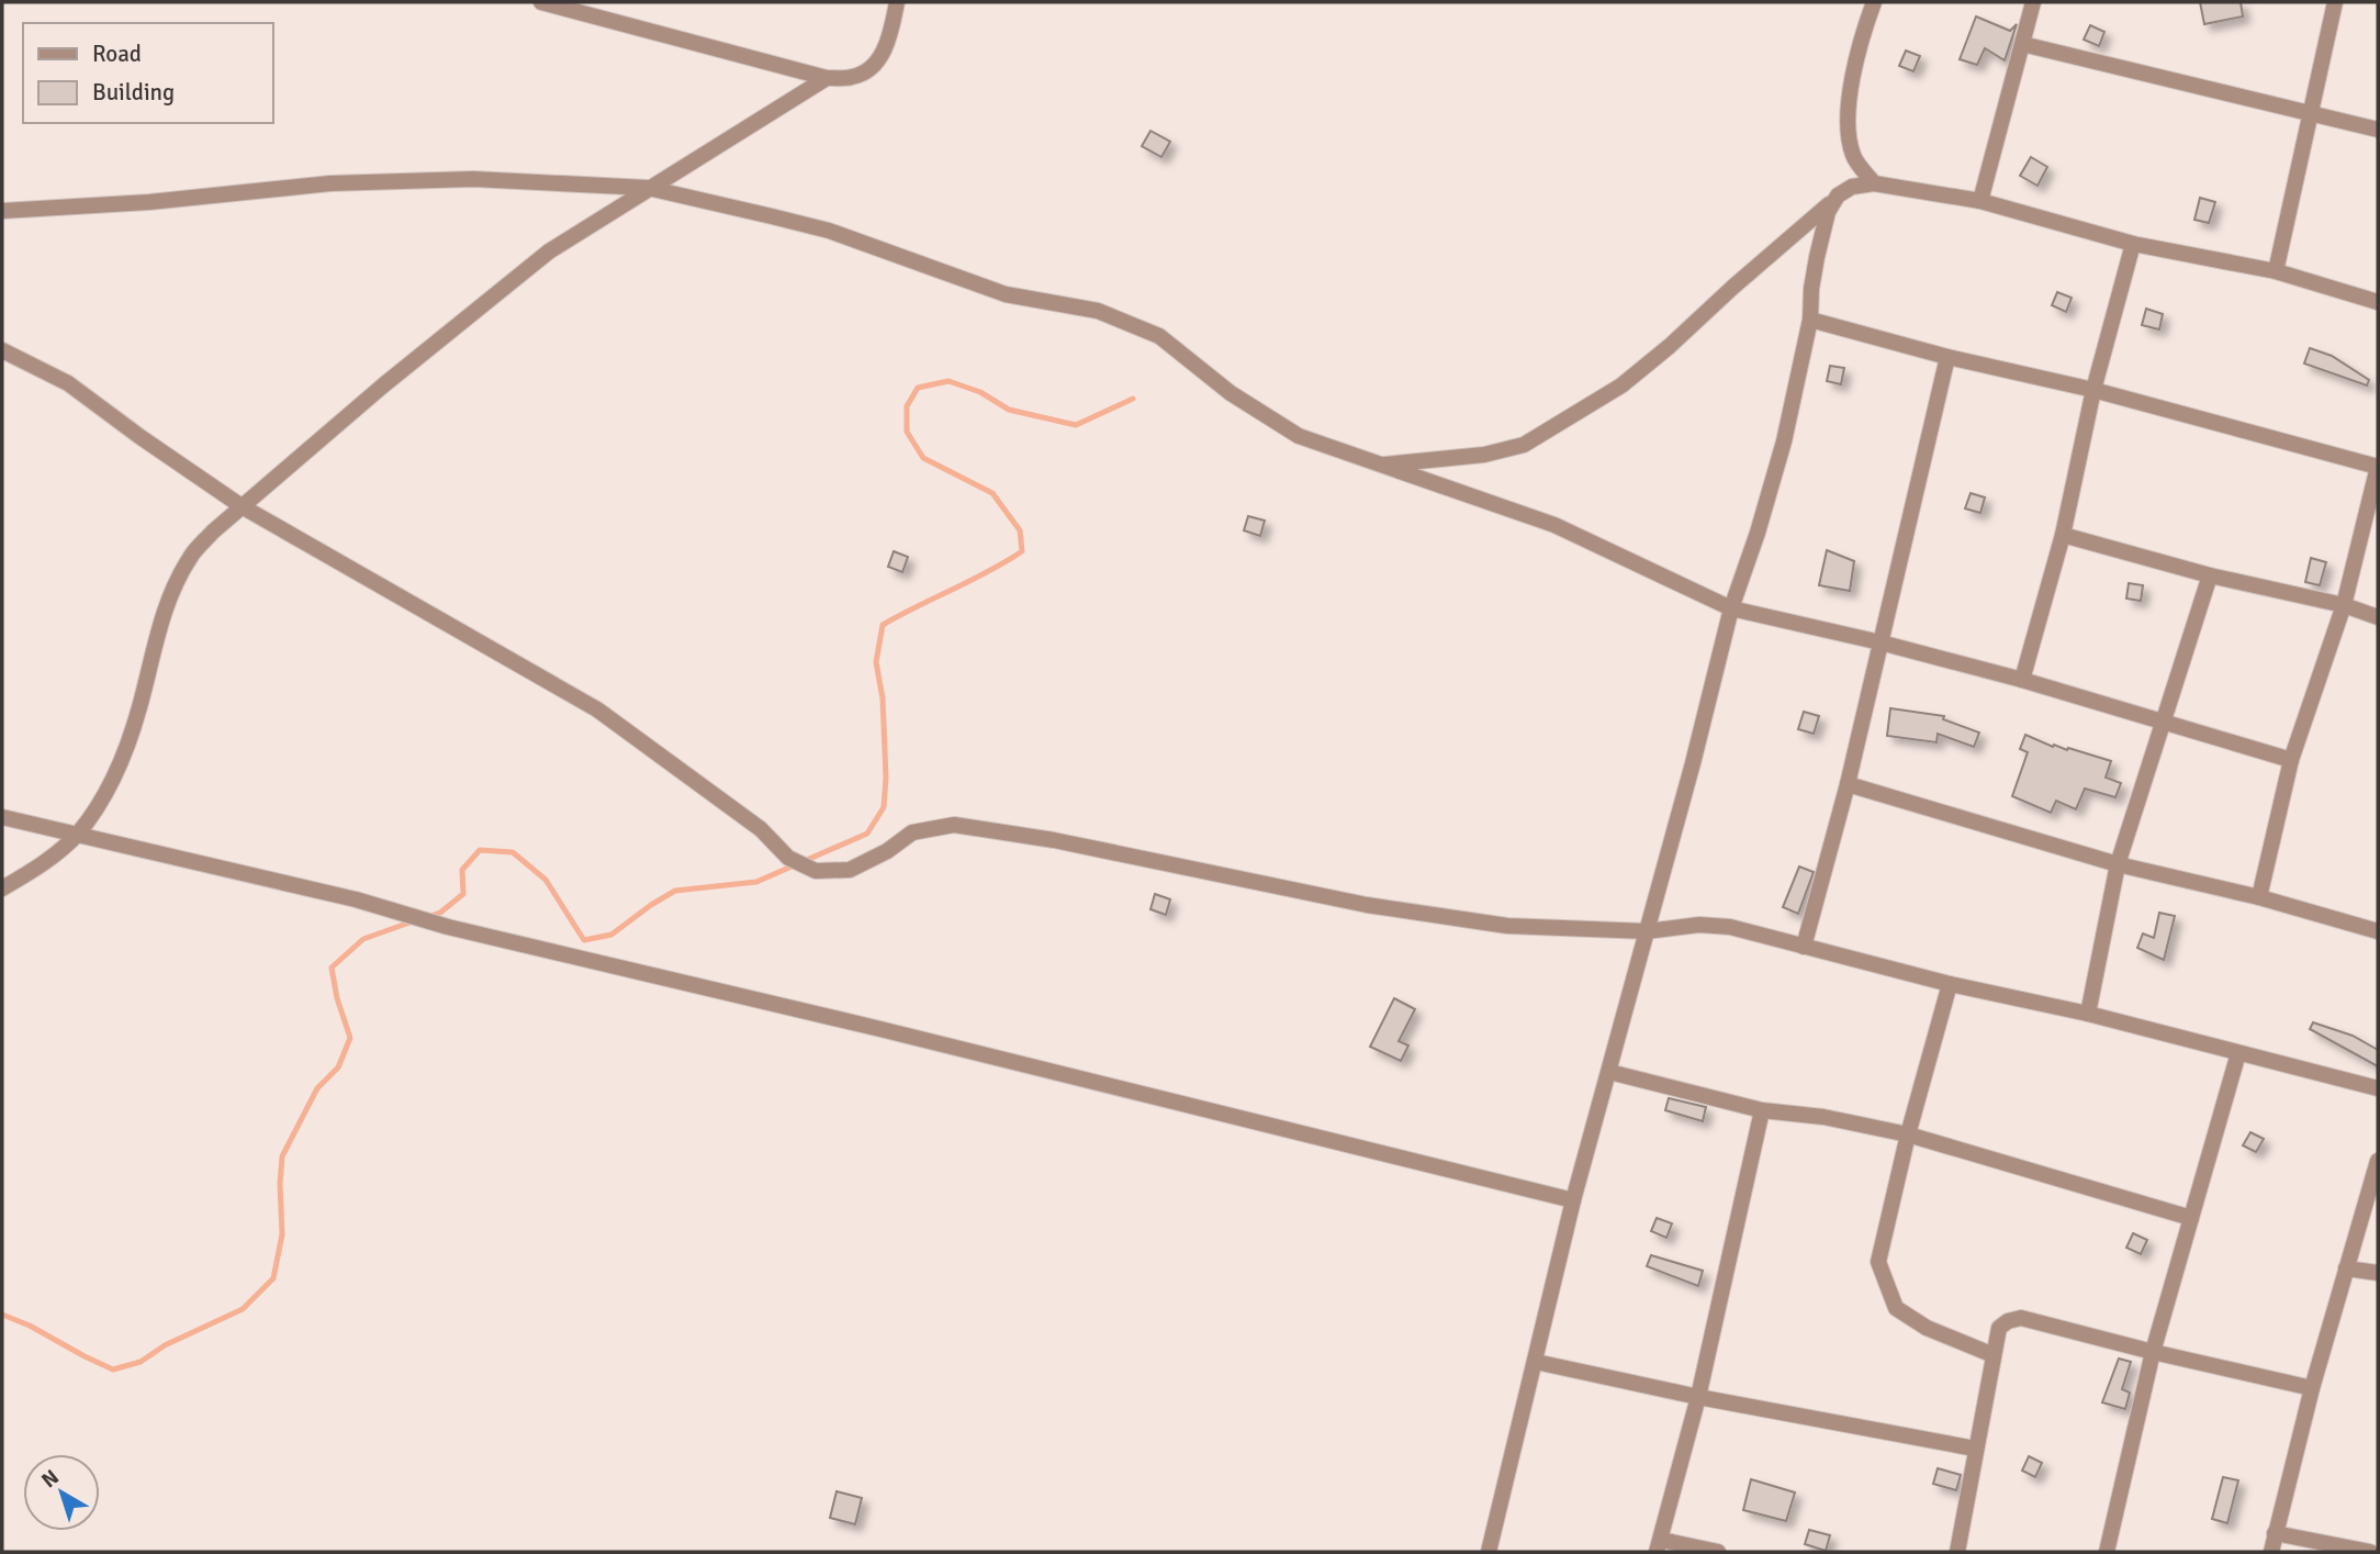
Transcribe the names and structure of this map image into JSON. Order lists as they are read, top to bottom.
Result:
{
  "legend": ["Road", "Building"],
  "north": "top left"
}
